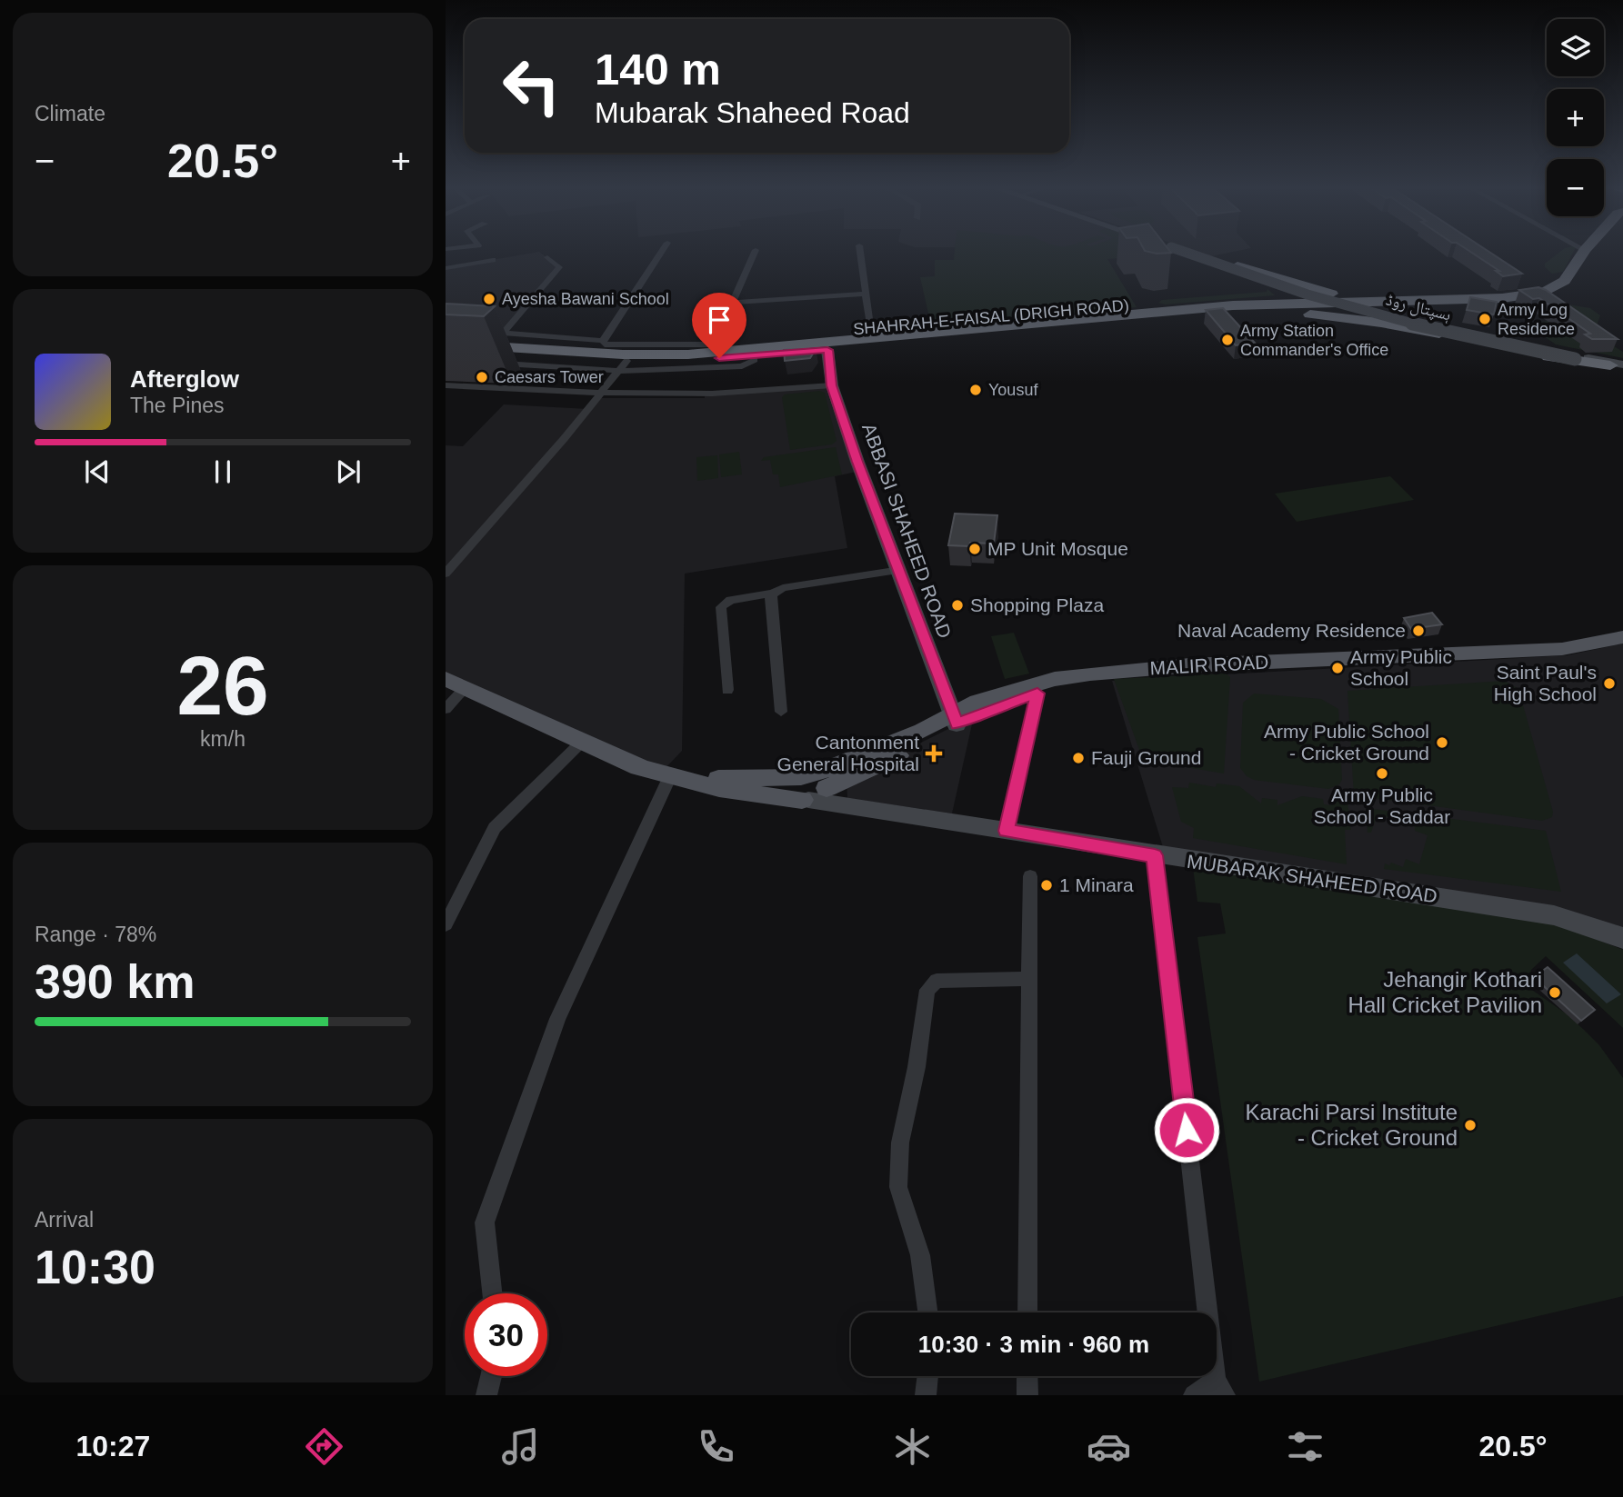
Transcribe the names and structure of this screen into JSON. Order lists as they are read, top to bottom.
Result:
{
  "streets": {
    "highway": ["SHAHRAH-E-FAISAL (DRIGH ROAD)"],
    "main road": [
      "ہسپتال روڈ",
      "ABBASI SHAHEED ROAD",
      "MALIR ROAD",
      "MUBARAK SHAHEED ROAD"
    ]
  },
  "crossings": [
    ["SHAHRAH-E-FAISAL (DRIGH ROAD)", "ABBASI SHAHEED ROAD"],
    ["ABBASI SHAHEED ROAD", "MALIR ROAD"],
    ["MALIR ROAD", "MUBARAK SHAHEED ROAD"]
  ],
  "places": {
    "other": [
      "Ayesha Bawani School",
      "Army Log Residence",
      "Army Station Commander's Office",
      "Caesars Tower",
      "Yousuf",
      "MP Unit Mosque",
      "Shopping Plaza",
      "Naval Academy Residence",
      "Army Public School",
      "Saint Paul's High School",
      "Army Public School - Cricket Ground",
      "Fauji Ground",
      "Army Public School - Saddar",
      "1 Minara",
      "Jehangir Kothari Hall Cricket Pavilion",
      "Karachi Parsi Institute - Cricket Ground"
    ],
    "health": ["Cantonment General Hospital"]
  },
  "page": {
    "tile": [
      "Climate",
      ["26", "km/h"],
      ["Range · 78%", "390 km"],
      ["Arrival", "10:30"]
    ],
    "map_buttons": ["+", "−"],
    "turn": ["140 m", "Mubarak Shaheed Road"],
    "heat": ["−", "20.5°", "+"],
    "song": ["Afterglow", "The Pines"],
    "limit": "30",
    "trip": "10:30 · 3 min · 960 m",
    "tabs": ["10:27", "20.5°"]
  }
}
